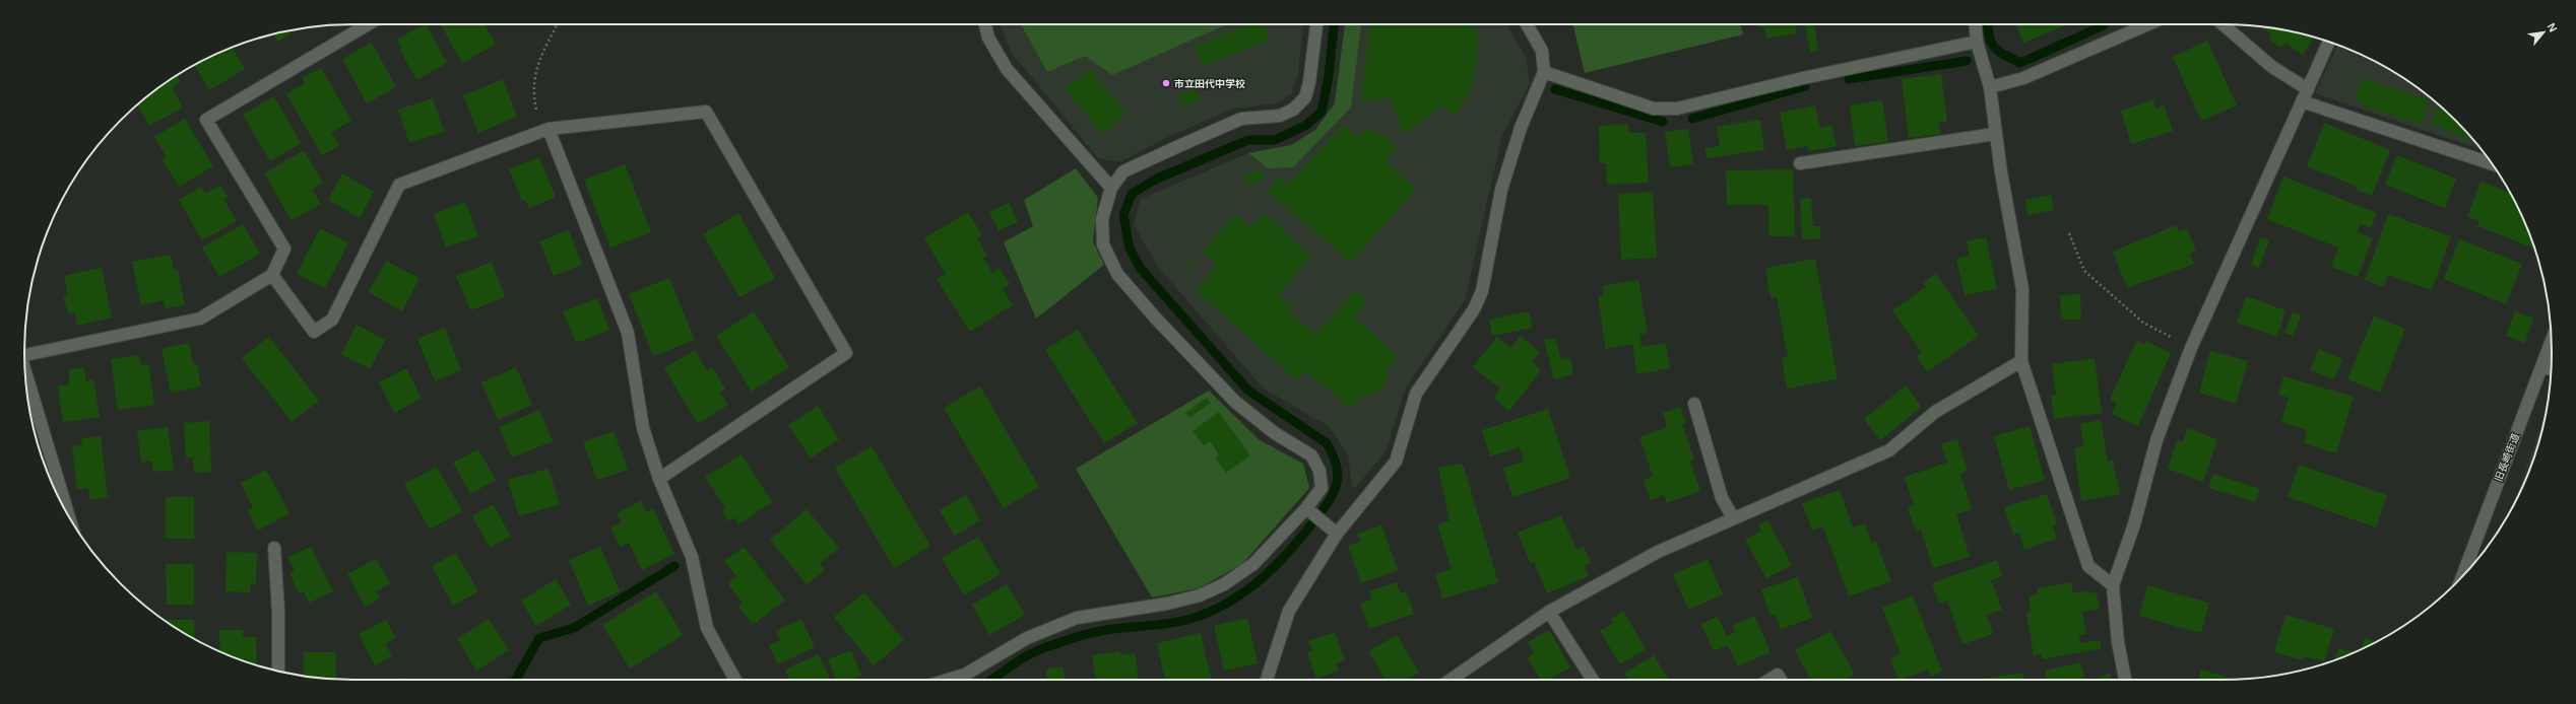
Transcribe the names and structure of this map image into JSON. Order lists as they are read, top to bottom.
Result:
{
  "streets": {
    "street": ["旧長崎街道"]
  },
  "places": ["市立田代中学校"],
  "north": "top right"
}
